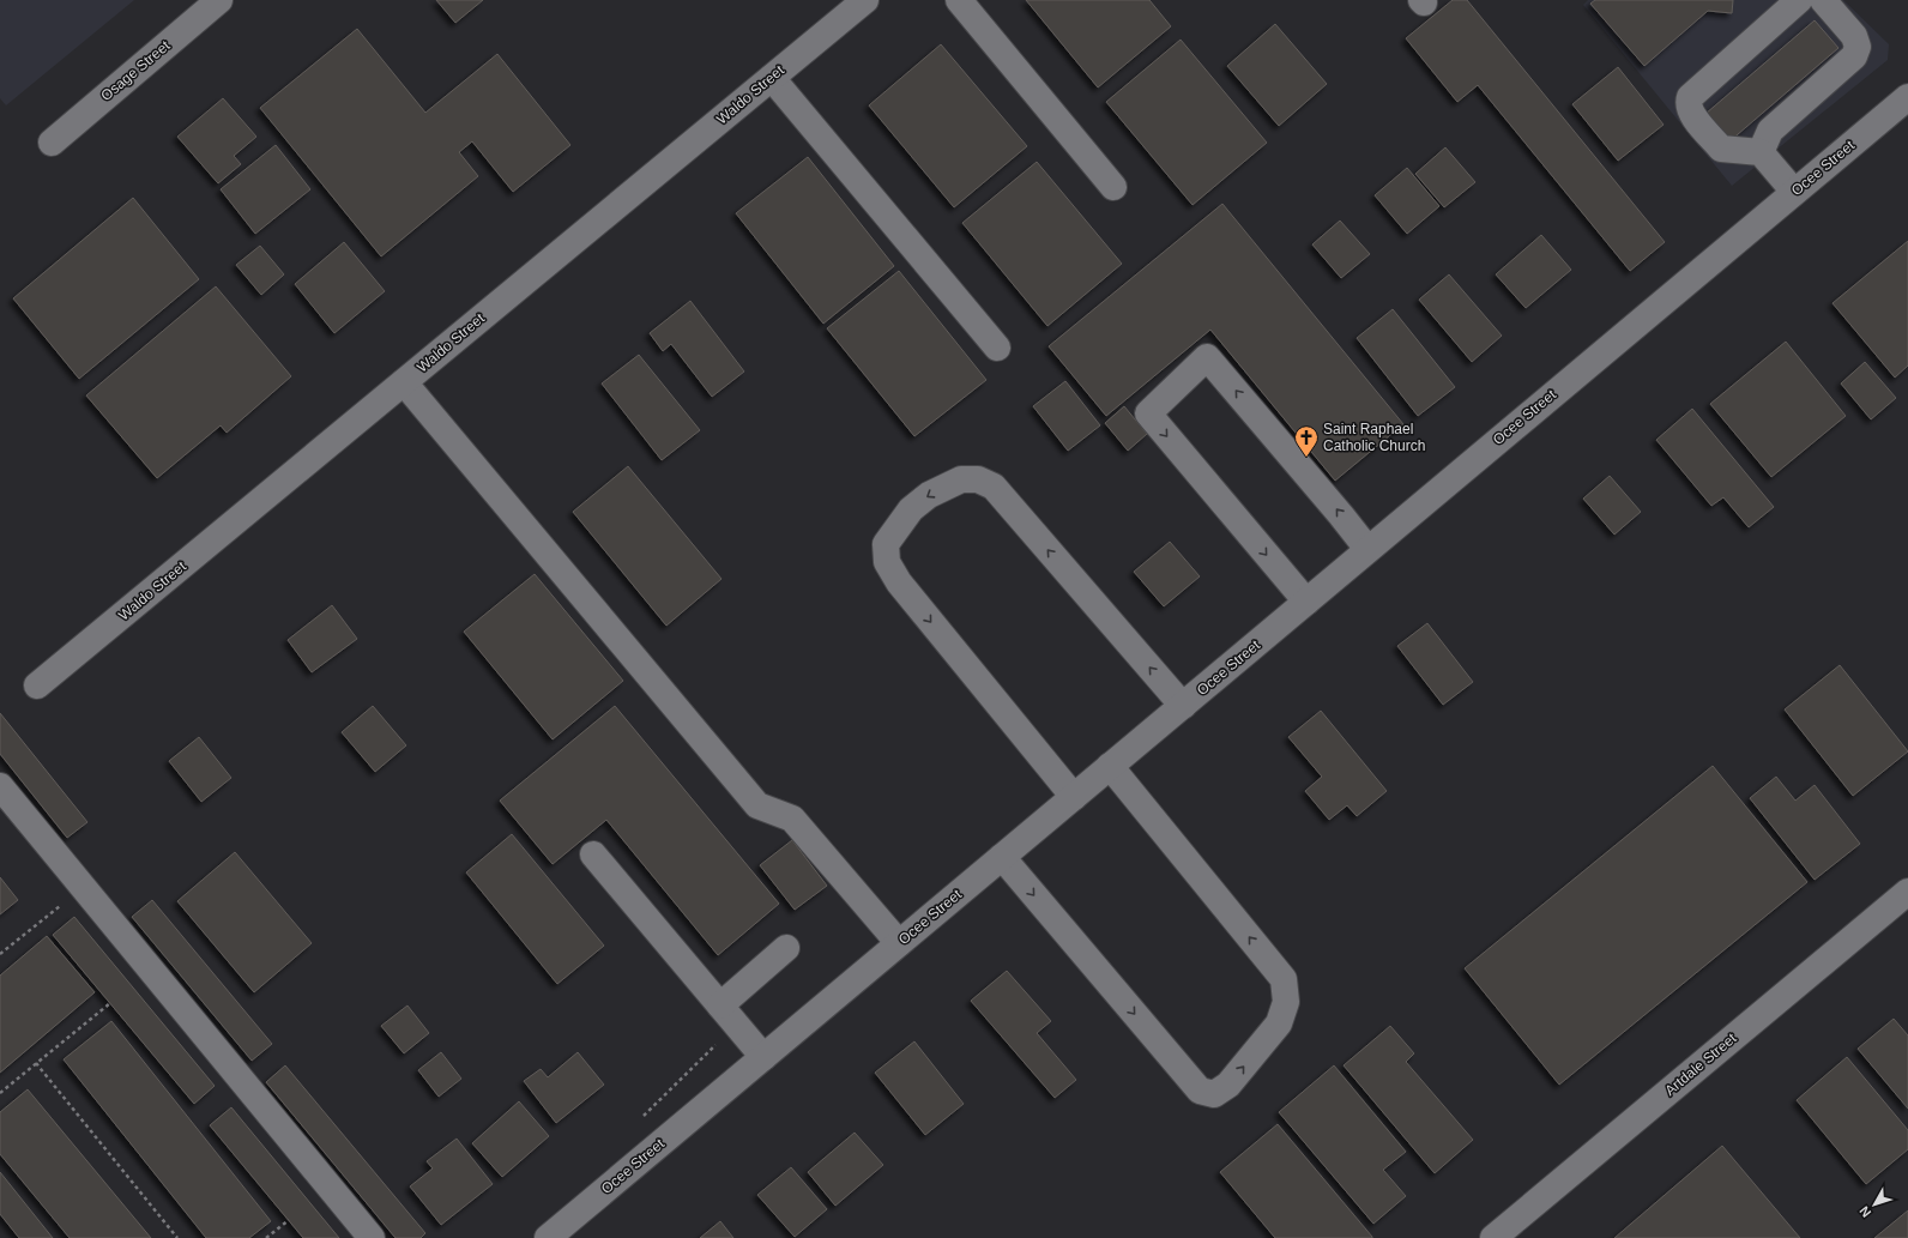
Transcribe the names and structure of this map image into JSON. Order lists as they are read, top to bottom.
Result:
{
  "streets": {
    "street": [
      "Osage Street",
      "Waldo Street",
      "Ocee Street",
      "Artdale Street"
    ]
  },
  "places": {
    "church": ["Saint Raphael Catholic Church"]
  },
  "north": "bottom left"
}
